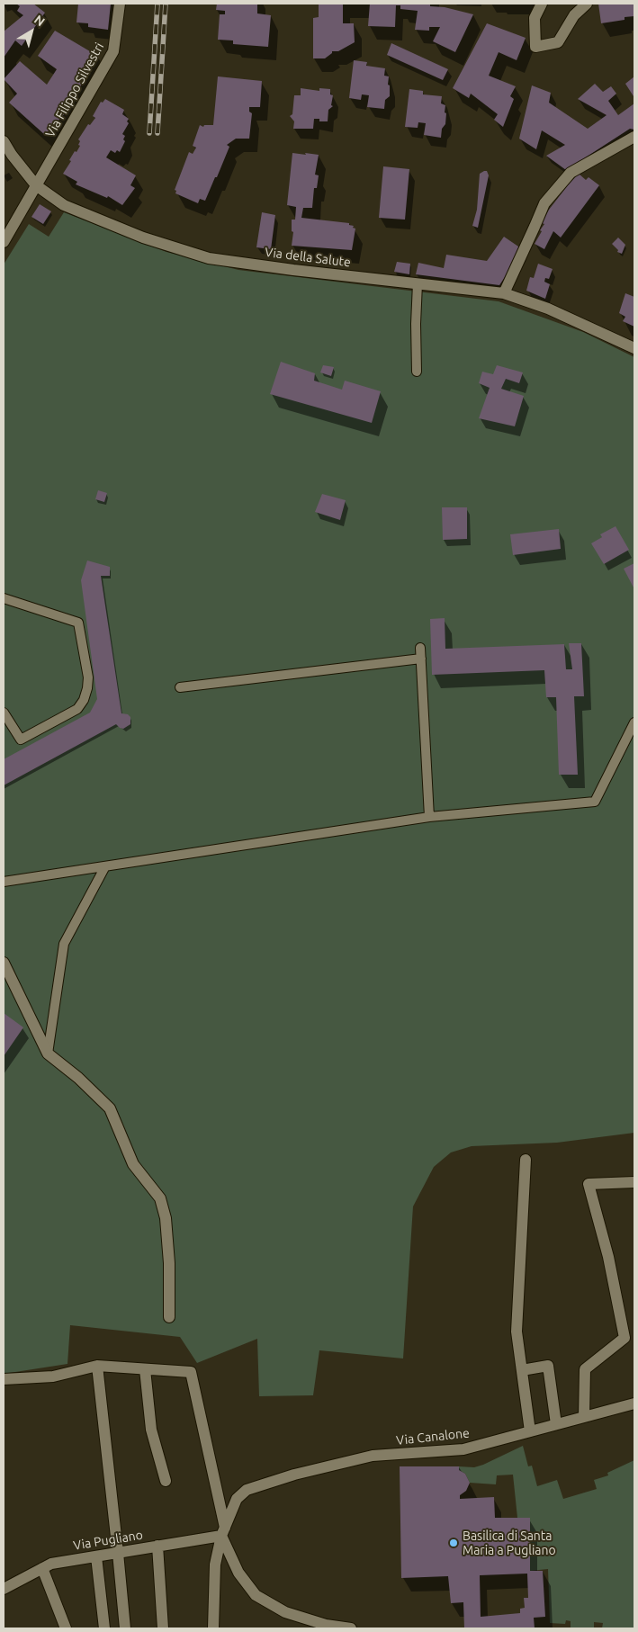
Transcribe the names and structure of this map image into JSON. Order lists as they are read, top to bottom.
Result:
{
  "streets": {
    "street": [
      "Via Filippo Silvestri",
      "Via della Salute",
      "Via Canalone",
      "Via Pugliano"
    ]
  },
  "crossings": [
    ["Via Filippo Silvestri", "Via della Salute"],
    ["Via Canalone", "Via Pugliano"]
  ],
  "places": ["Basilica di Santa Maria a Pugliano"],
  "north": "top right"
}
